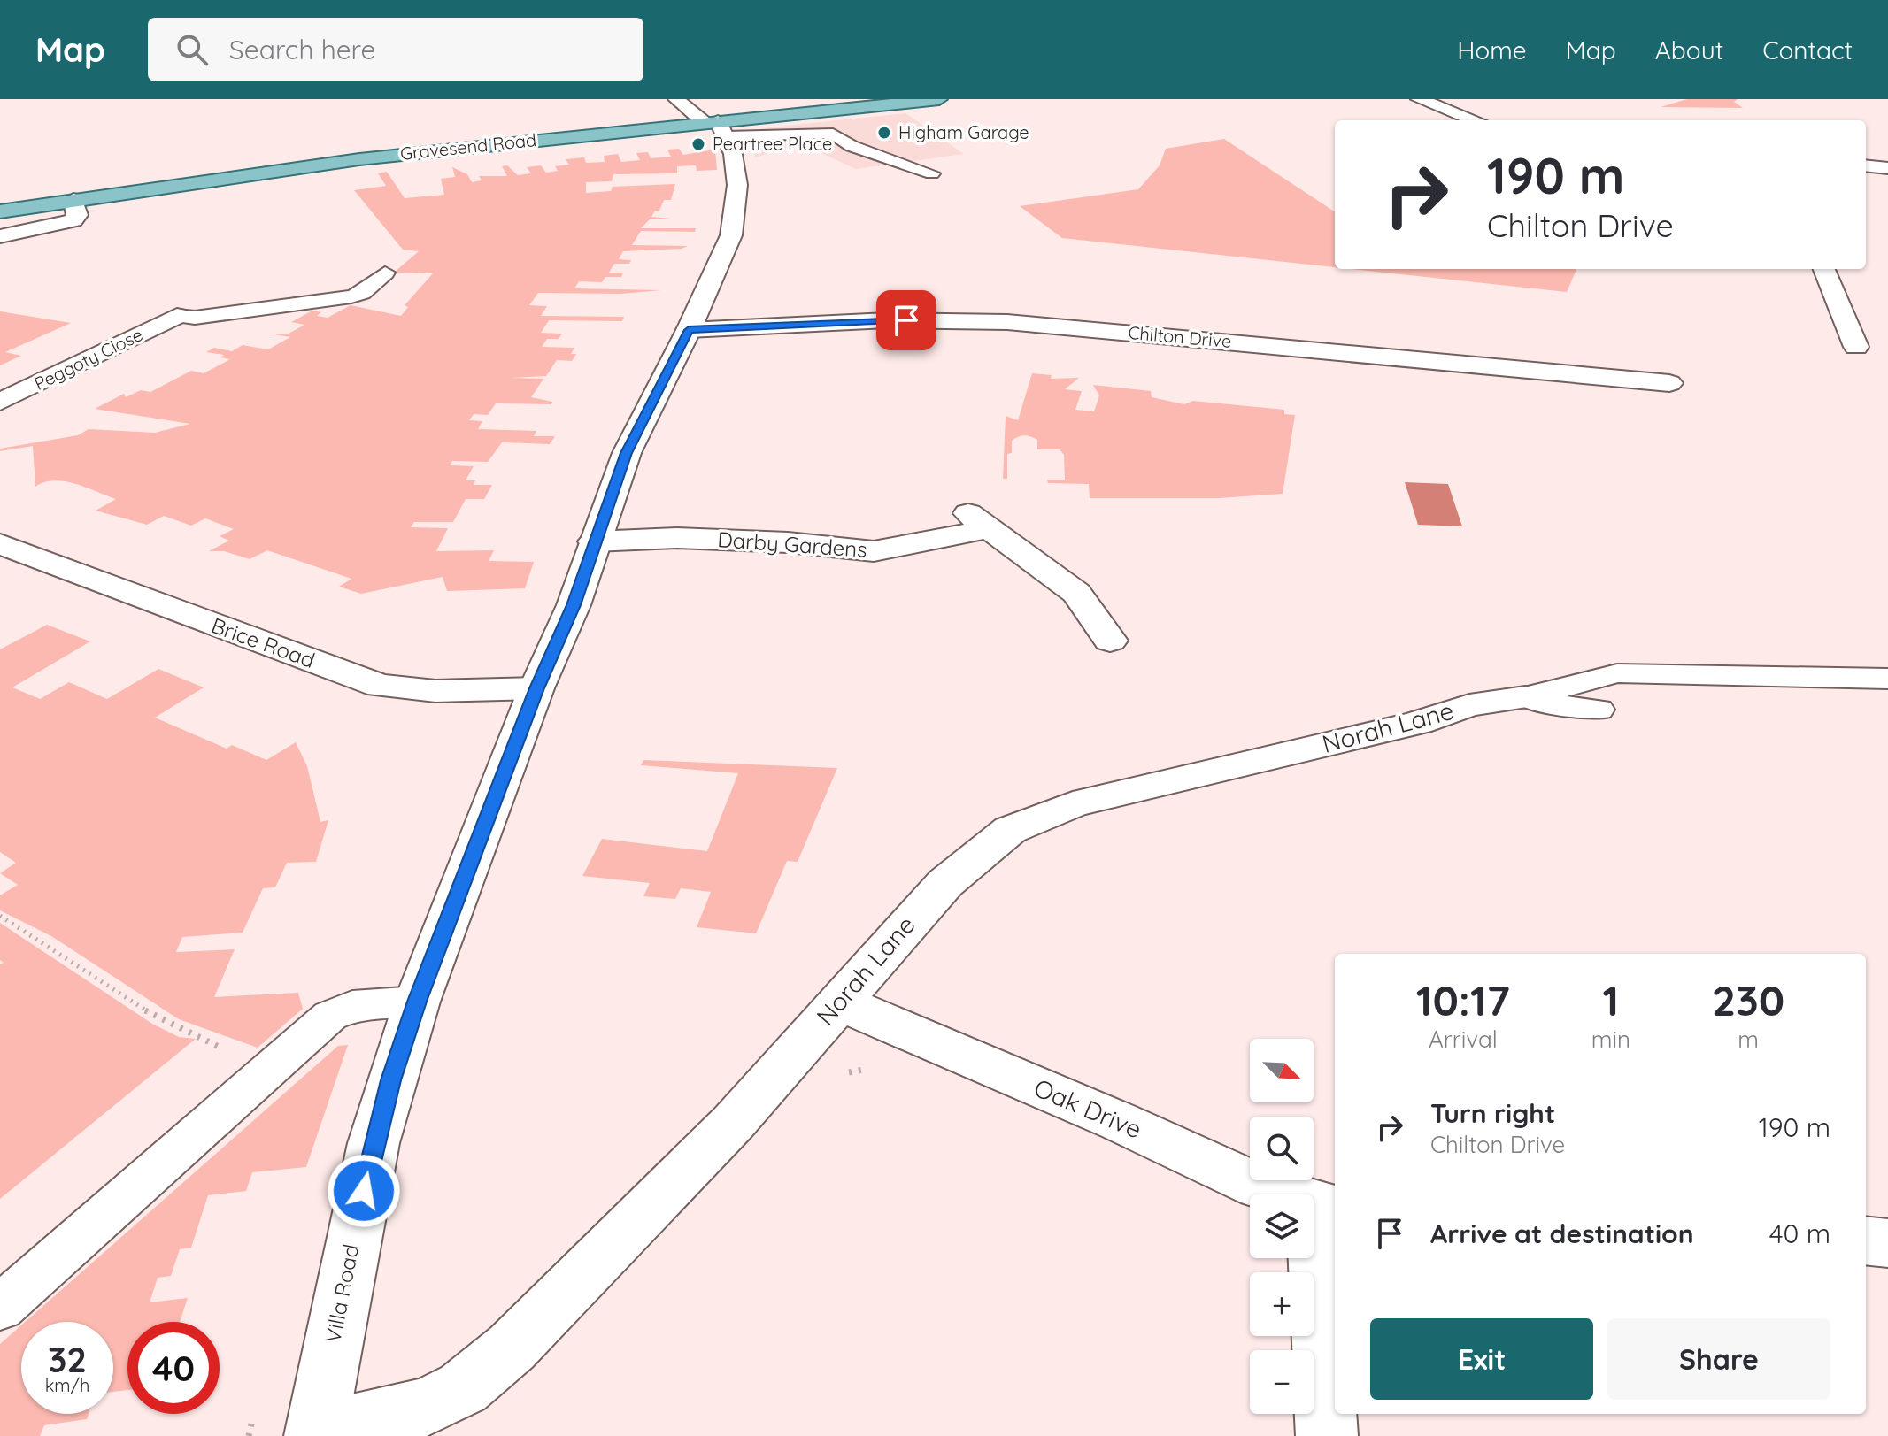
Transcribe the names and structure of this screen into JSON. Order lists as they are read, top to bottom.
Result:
{
  "streets": {
    "main road": ["Gravesend Road"],
    "street": [
      "Chilton Drive",
      "Peggoty Close",
      "Darby Gardens",
      "Brice Road",
      "Norah Lane",
      "Oak Drive",
      "Villa Road"
    ]
  },
  "crossings": [
    ["Gravesend Road", "Villa Road"],
    ["Chilton Drive", "Villa Road"],
    ["Darby Gardens", "Villa Road"],
    ["Brice Road", "Villa Road"],
    ["Norah Lane", "Oak Drive"],
    ["Norah Lane", "Villa Road"]
  ],
  "places": ["Higham Garage", "Peartree Place"],
  "north": "bottom right",
  "page": {
    "header": "Map",
    "search": "Search here",
    "nav": [
      "Home",
      "Map",
      "About",
      "Contact"
    ],
    "turn": ["190 m", "Chilton Drive"],
    "eta": [
      "10:17",
      "Arrival",
      "1",
      "min",
      "230",
      "m"
    ],
    "map_buttons": ["+", "−"],
    "list": [
      {
        "name": "Turn right",
        "note": "Chilton Drive",
        "value": "190 m"
      },
      {
        "name": "Arrive at destination",
        "value": "40 m"
      }
    ],
    "buttons": ["Exit", "Share"],
    "speed": "32 km/h",
    "limit": "40"
  }
}
